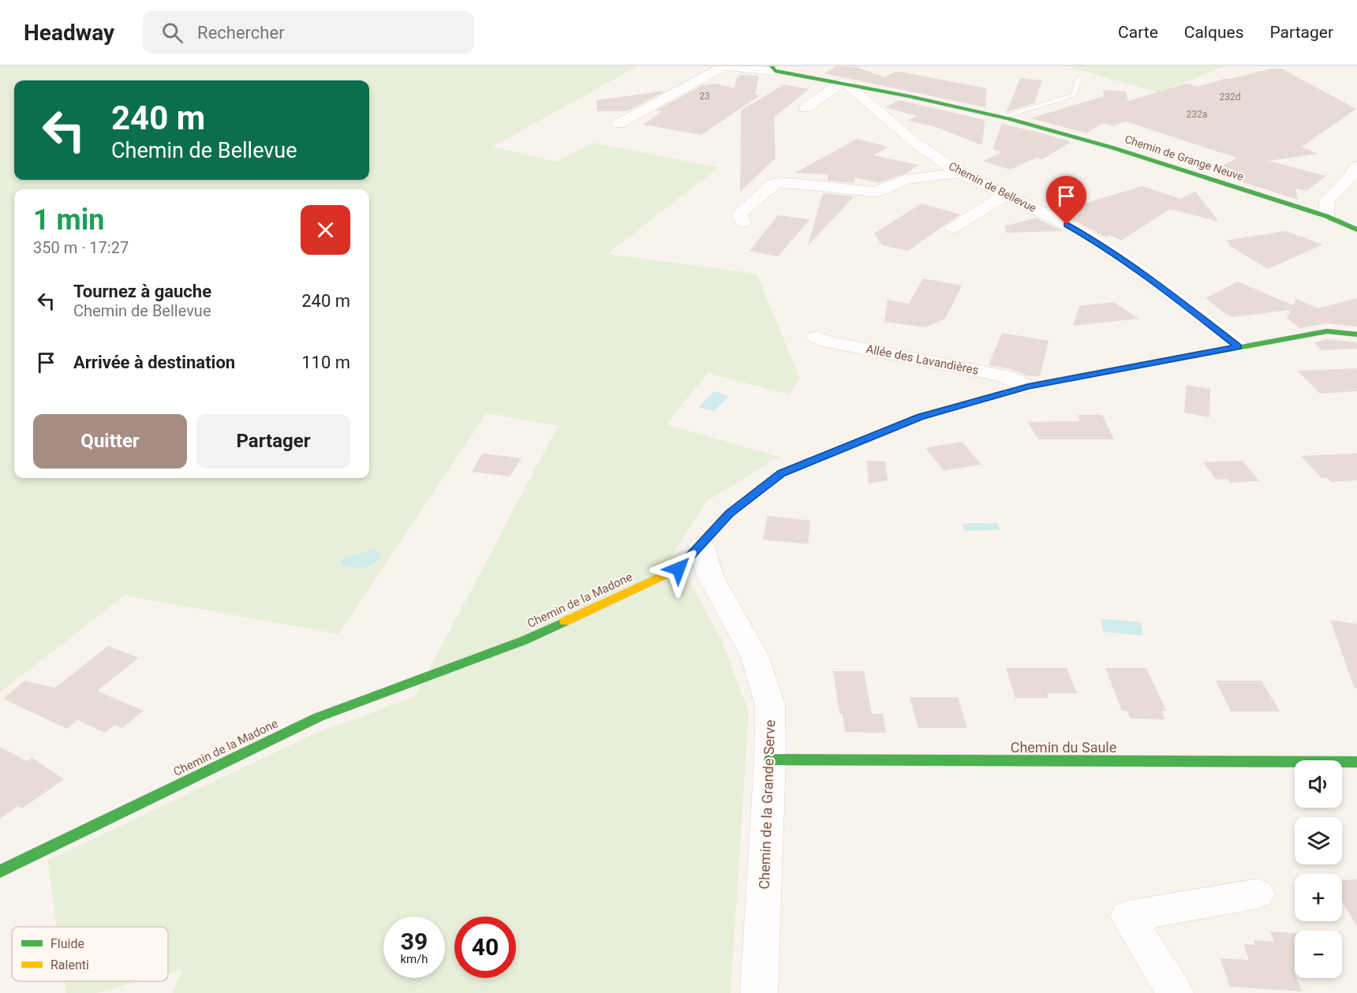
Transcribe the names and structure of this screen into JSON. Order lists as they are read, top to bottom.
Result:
{
  "streets": {
    "street": [
      "Chemin de Grange Neuve",
      "Chemin de Bellevue",
      "Allée des Lavandières",
      "Chemin de la Madone",
      "Chemin du Saule",
      "Chemin de la Grande Serve"
    ]
  },
  "crossings": [
    ["Chemin de Grange Neuve", "Chemin de Bellevue"],
    ["Chemin de Bellevue", "Chemin de la Madone"],
    ["Allée des Lavandières", "Chemin de la Madone"],
    ["Chemin de la Madone", "Chemin de la Grande Serve"],
    ["Chemin du Saule", "Chemin de la Grande Serve"]
  ],
  "house_numbers": ["23", "232d", "232a"],
  "legend": ["Fluide", "Ralenti"],
  "page": {
    "header": "Headway",
    "search": "Rechercher",
    "nav": ["Carte", "Calques", "Partager"],
    "turn": ["240 m", "Chemin de Bellevue"],
    "heading": ["1 min", "350 m · 17:27"],
    "list": [
      {
        "name": "Tournez à gauche",
        "note": "Chemin de Bellevue",
        "value": "240 m"
      },
      {
        "name": "Arrivée à destination",
        "value": "110 m"
      }
    ],
    "buttons": ["Quitter", "Partager"],
    "map_buttons": ["+", "−"],
    "speed": "39 km/h",
    "limit": "40"
  }
}
